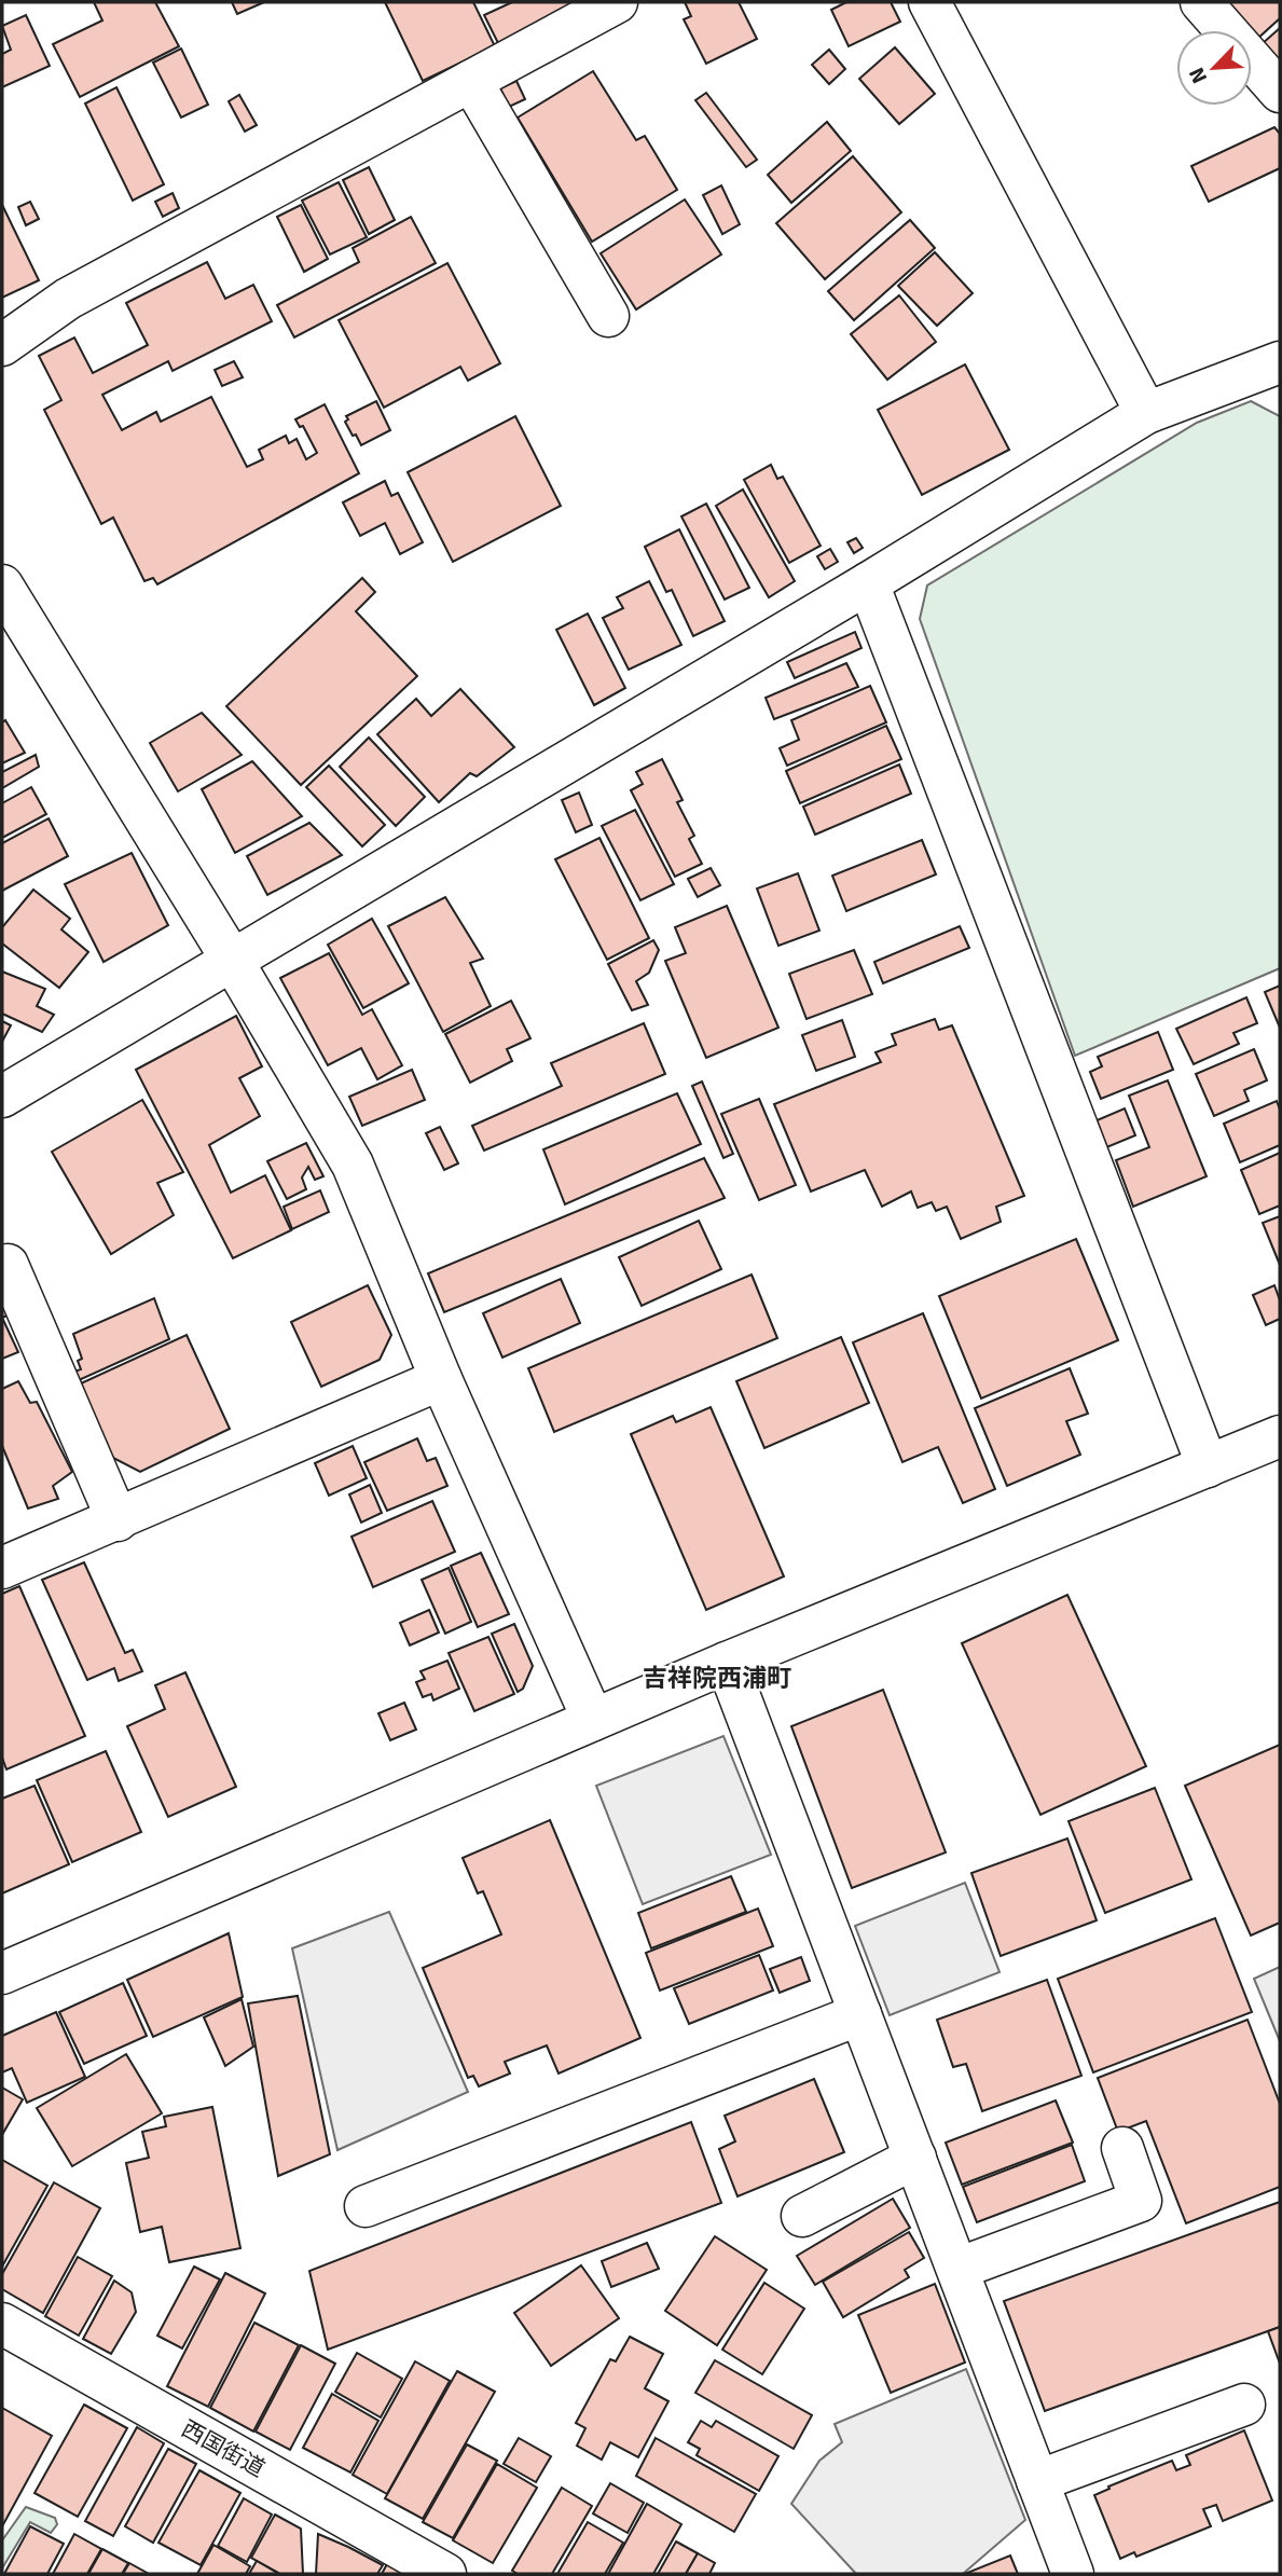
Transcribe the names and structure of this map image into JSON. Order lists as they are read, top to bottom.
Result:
{
  "streets": {
    "street": ["西国街道"]
  },
  "districts": ["吉祥院西浦町"],
  "north": "bottom left"
}
